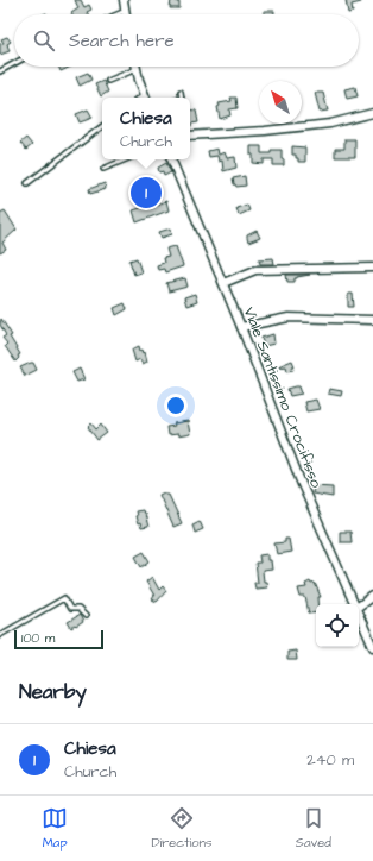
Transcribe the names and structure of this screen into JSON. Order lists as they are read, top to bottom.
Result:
{
  "streets": {
    "street": ["Viale Santissimo Crocifisso"]
  },
  "scale_bar": "100 m",
  "north": "top left",
  "page": {
    "search": "Search here",
    "popup": ["Chiesa", "Church"],
    "pins": "1",
    "scale": "100 m",
    "heading": "Nearby",
    "list": [
      {
        "mark": "1",
        "name": "Chiesa",
        "note": "Church",
        "value": "240 m"
      }
    ],
    "nav": ["Map", "Directions", "Saved"]
  }
}
